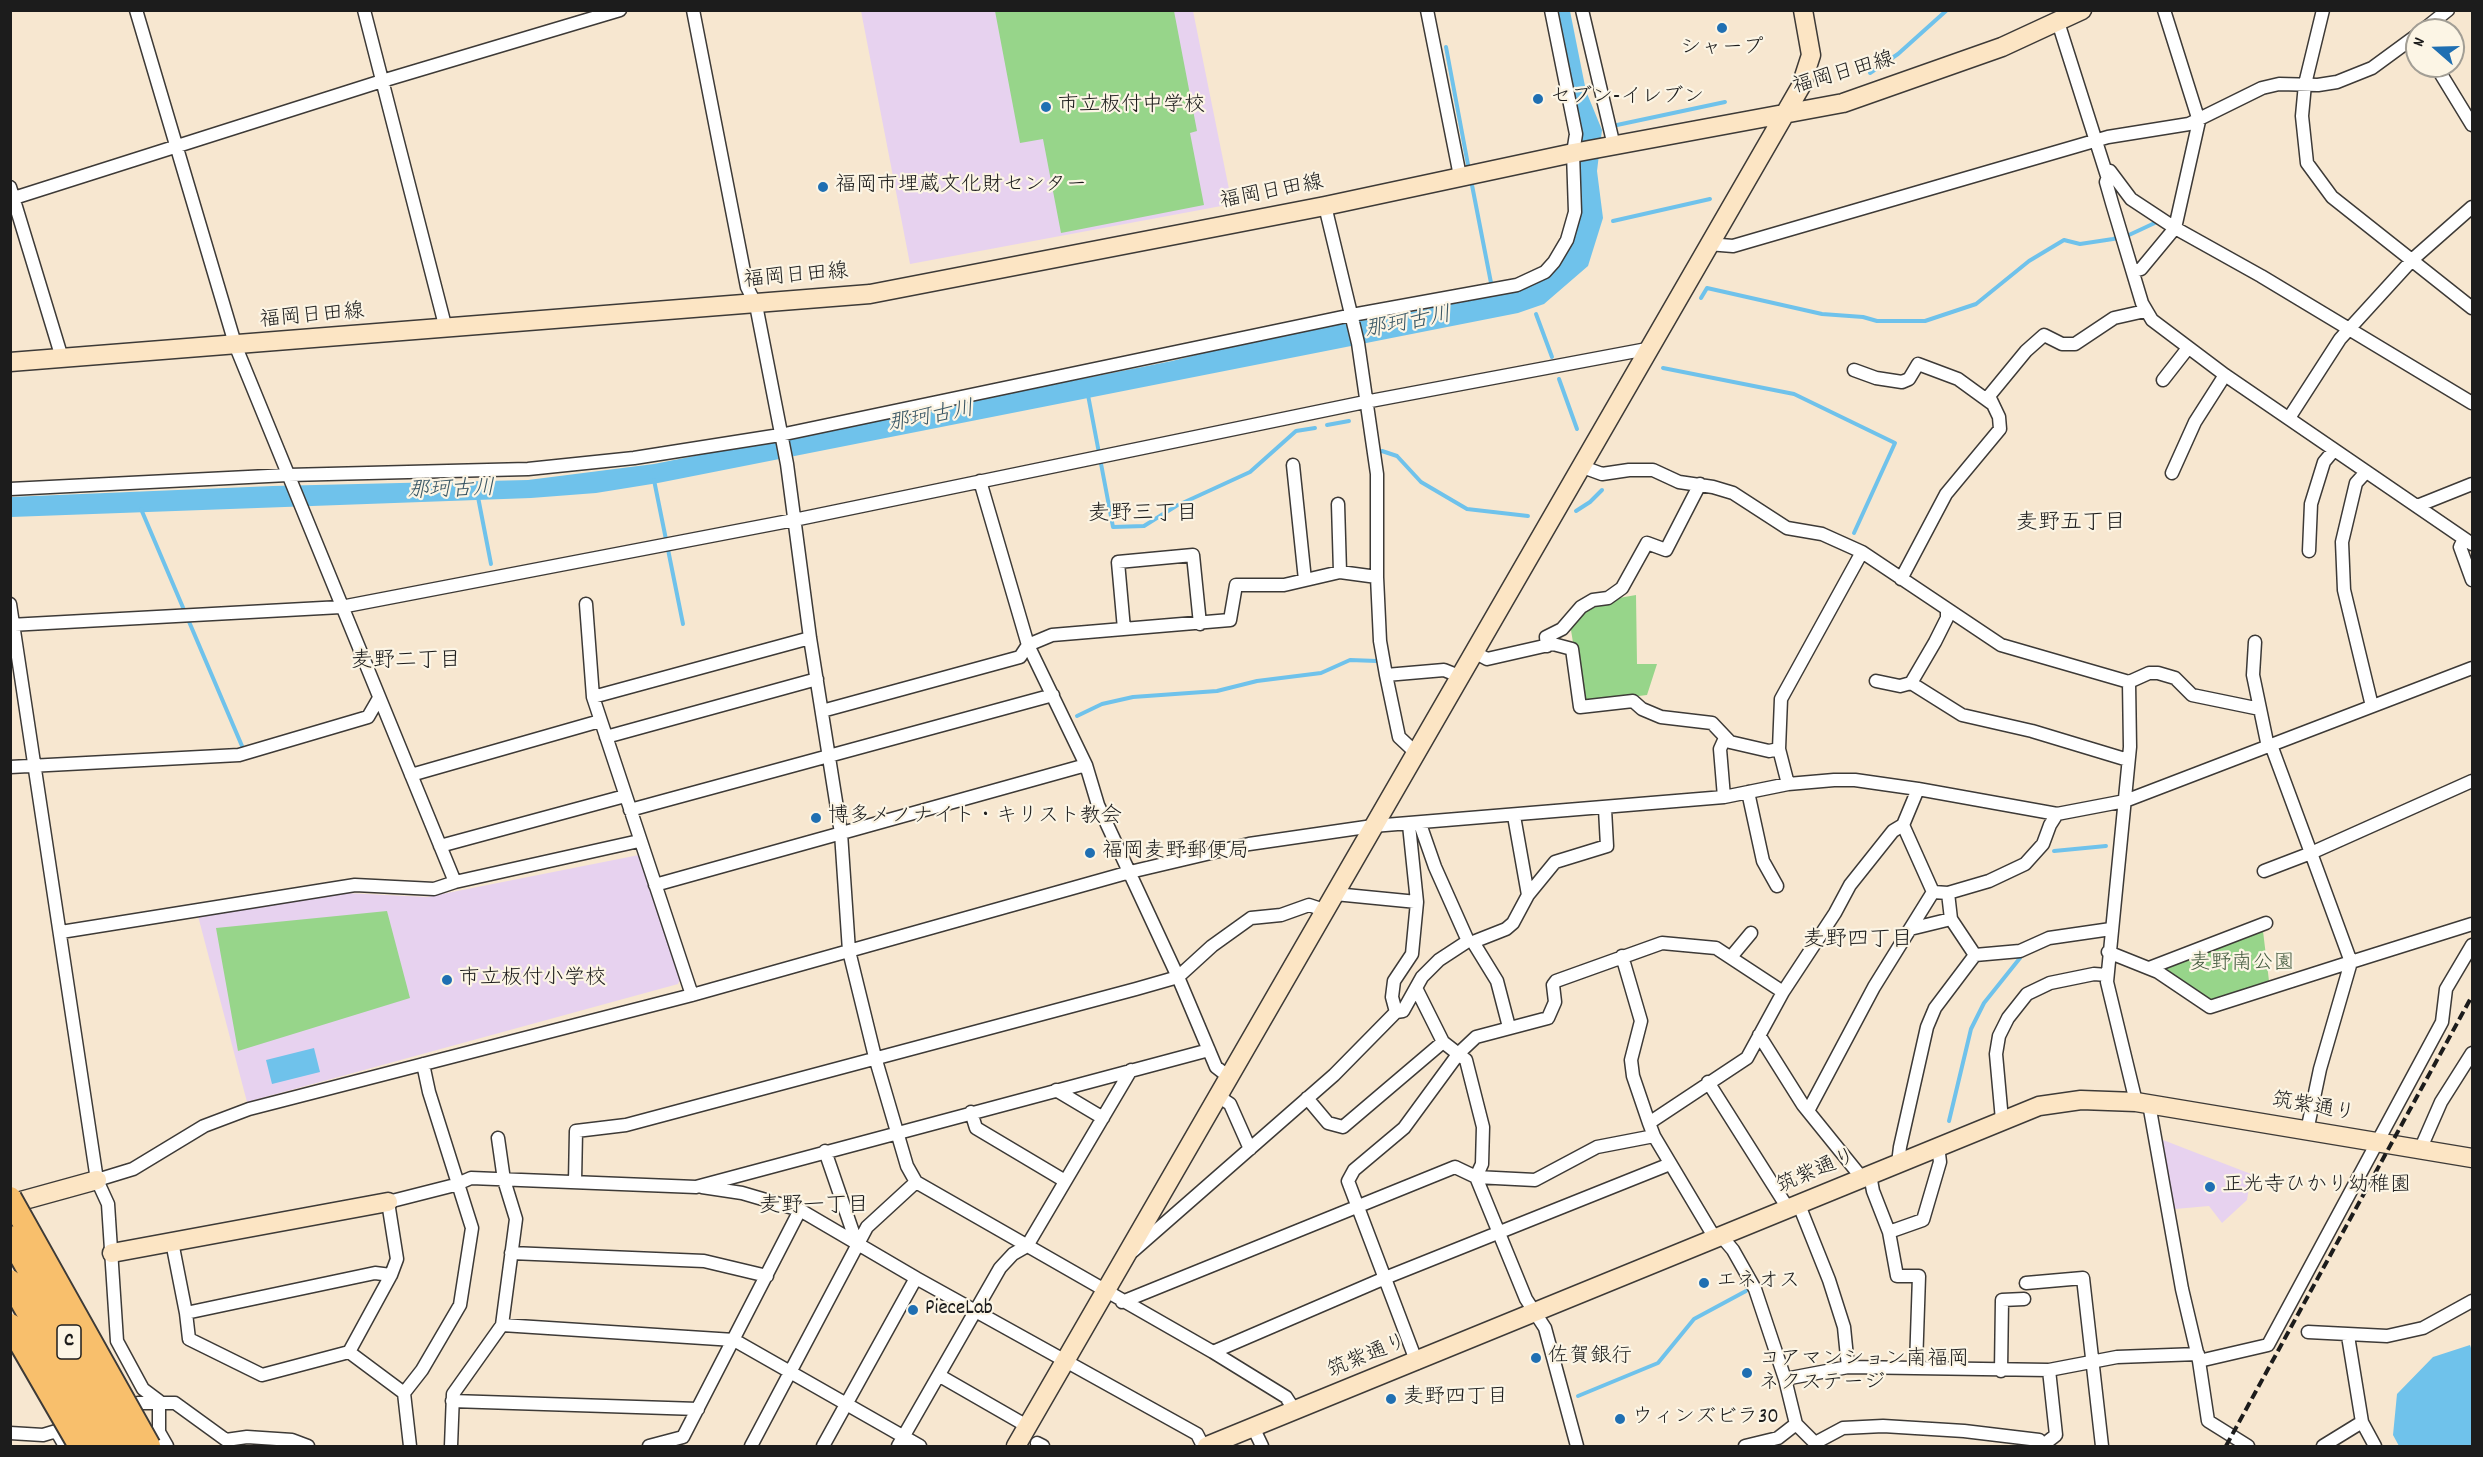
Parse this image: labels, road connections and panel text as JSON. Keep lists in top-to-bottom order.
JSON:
{
  "streets": {
    "highway": ["C"],
    "street": ["福岡日田線", "筑紫通り"]
  },
  "districts": [
    "麦野三丁目",
    "麦野五丁目",
    "麦野二丁目",
    "麦野四丁目",
    "麦野一丁目"
  ],
  "water": ["那珂古川"],
  "parks": ["麦野南公園"],
  "places": [
    "シャープ",
    "セブン-イレブン",
    "市立板付中学校",
    "福岡市埋蔵文化財センター",
    "博多メノナイト・キリスト教会",
    "福岡麦野郵便局",
    "市立板付小学校",
    "正光寺ひかり幼稚園",
    "エネオス",
    "PieceLab",
    "佐賀銀行",
    "コアマンション南福岡 ネクステージ",
    "麦野四丁目",
    "ウィンズビラ30"
  ],
  "north": "left"
}
